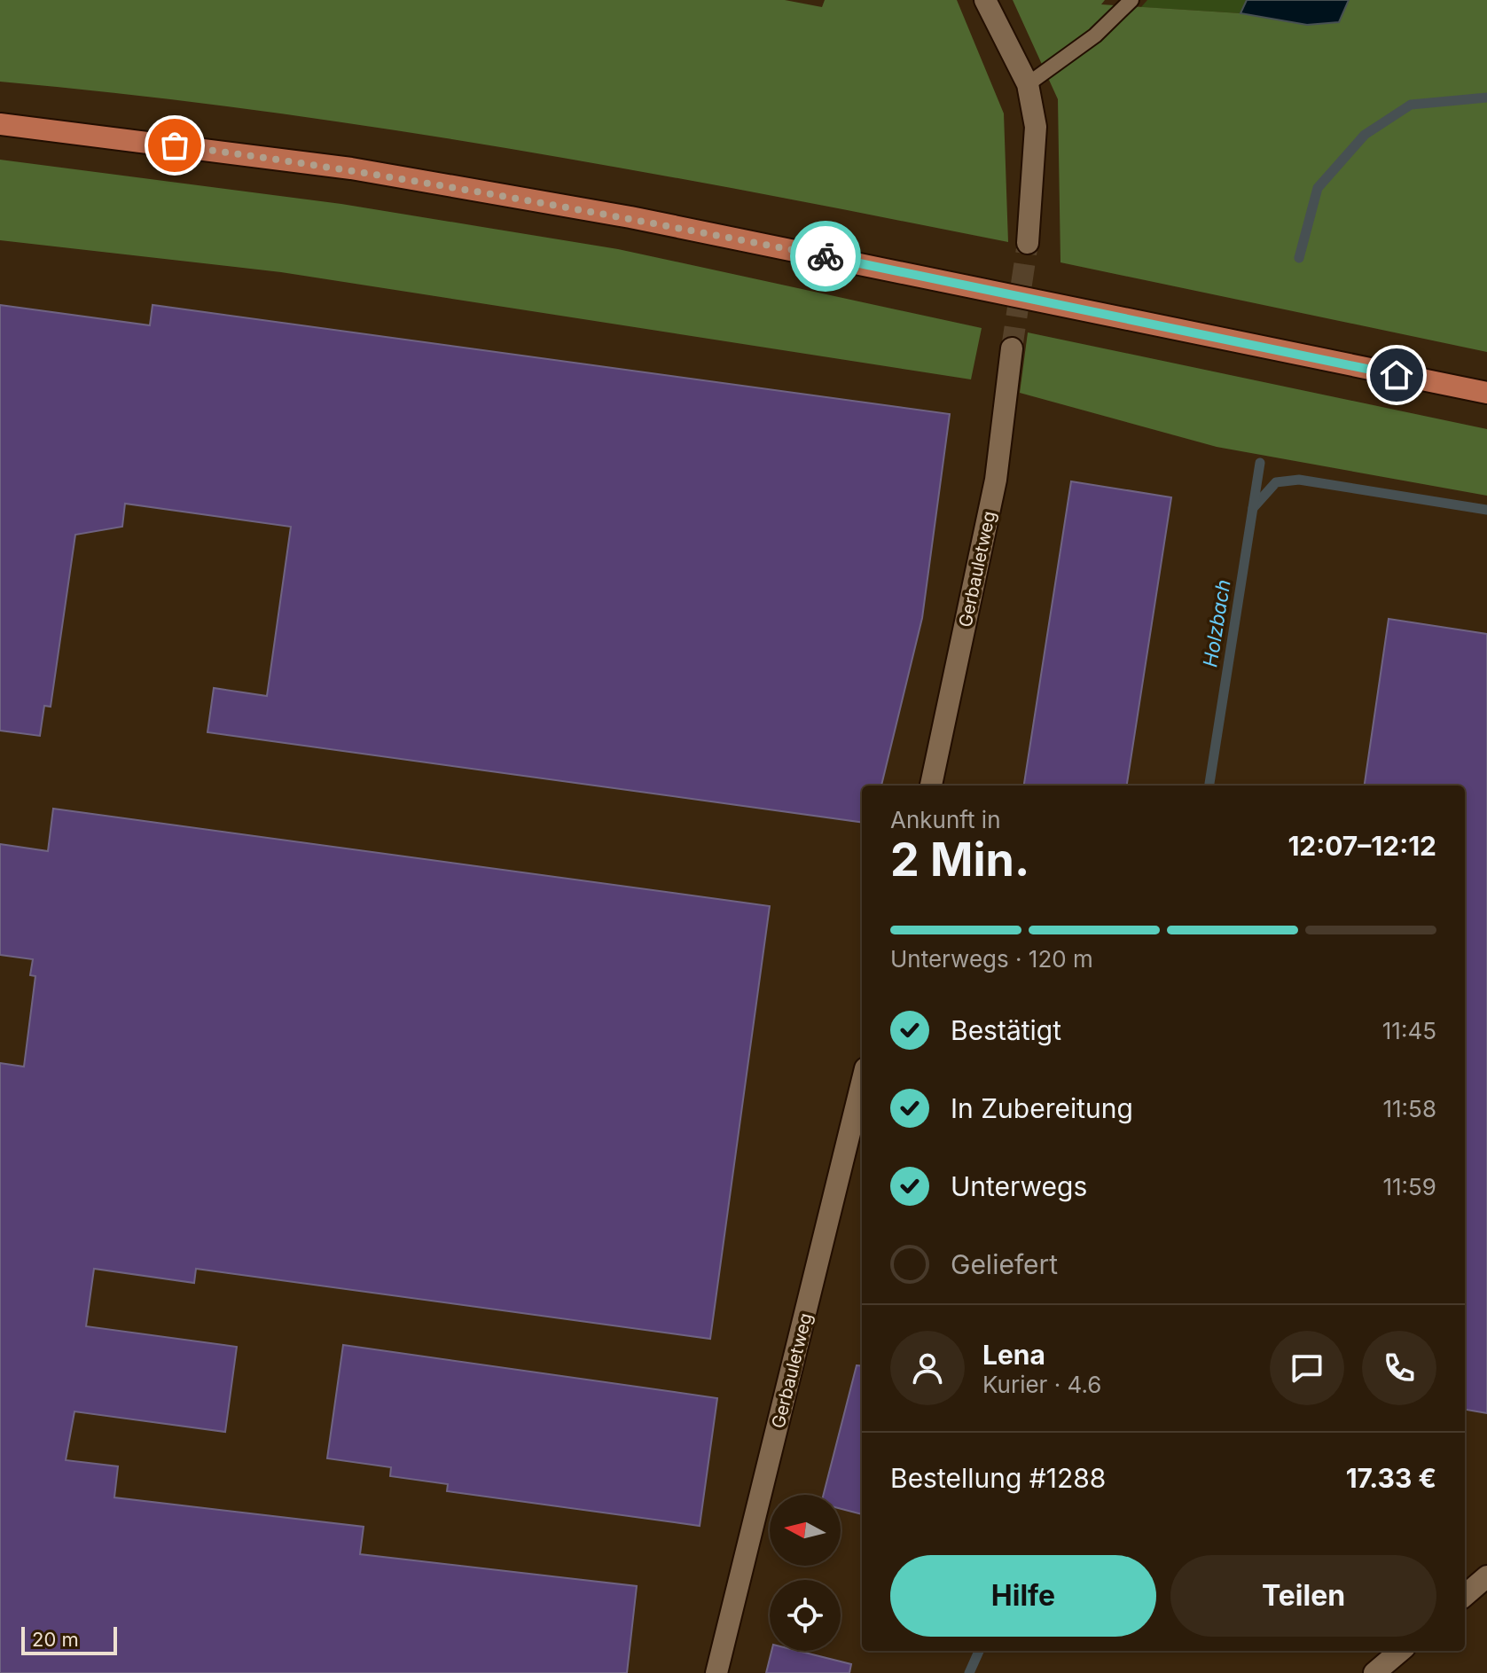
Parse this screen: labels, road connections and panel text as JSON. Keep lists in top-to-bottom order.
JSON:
{
  "streets": {
    "street": ["Gerbauletweg"]
  },
  "water": ["Holzbach"],
  "scale_bar": "20 m",
  "north": "left",
  "page": {
    "heading": ["2 Min.", "Ankunft in", "12:07–12:12"],
    "panel": [
      "Lena",
      "Kurier · 4.6",
      "Bestellung #1288",
      "17.33 €"
    ],
    "bar": "Unterwegs · 120 m",
    "list": [
      ["Bestätigt", "11:45"],
      ["In Zubereitung", "11:58"],
      ["Unterwegs", "11:59"],
      "Geliefert"
    ],
    "buttons": ["Hilfe", "Teilen"],
    "scale": "20 m"
  }
}
